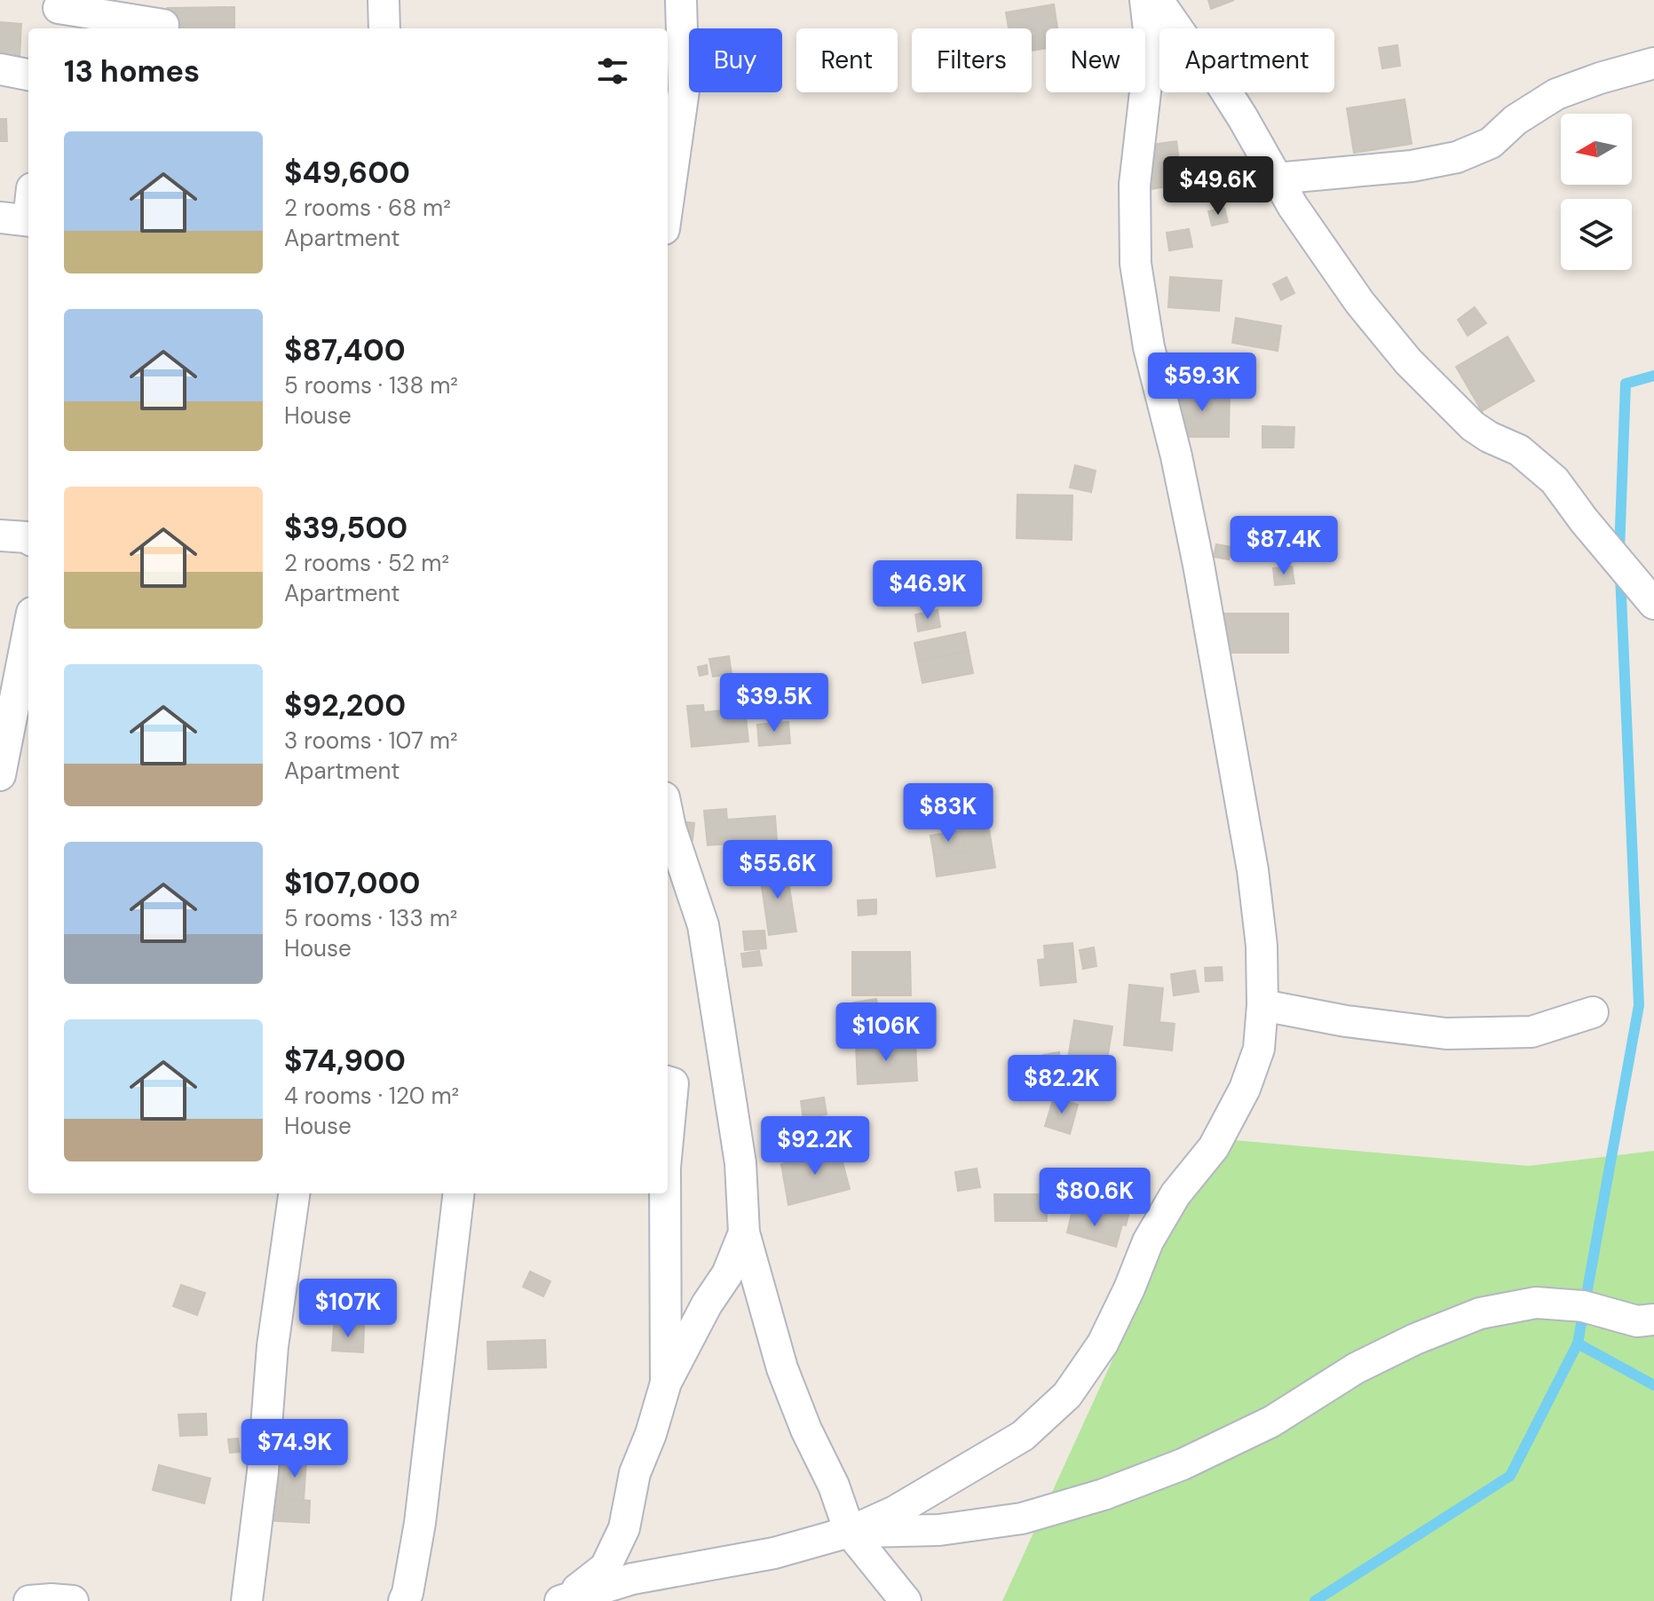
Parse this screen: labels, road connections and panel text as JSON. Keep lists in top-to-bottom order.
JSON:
{
  "north": "left",
  "page": {
    "chip": [
      "Buy",
      "Rent",
      "Filters",
      "New",
      "Apartment"
    ],
    "heading": "13 homes",
    "list": [
      {
        "name": "$49,600",
        "note": "2 rooms · 68 m² · Apartment"
      },
      {
        "name": "$87,400",
        "note": "5 rooms · 138 m² · House"
      },
      {
        "name": "$39,500",
        "note": "2 rooms · 52 m² · Apartment"
      },
      {
        "name": "$92,200",
        "note": "3 rooms · 107 m² · Apartment"
      },
      {
        "name": "$107,000",
        "note": "5 rooms · 133 m² · House"
      },
      {
        "name": "$74,900",
        "note": "4 rooms · 120 m² · House"
      }
    ],
    "price": [
      "$49.6K",
      "$59.3K",
      "$87.4K",
      "$46.9K",
      "$39.5K",
      "$83K",
      "$55.6K",
      "$106K",
      "$82.2K",
      "$92.2K",
      "$80.6K",
      "$107K",
      "$74.9K"
    ]
  }
}
